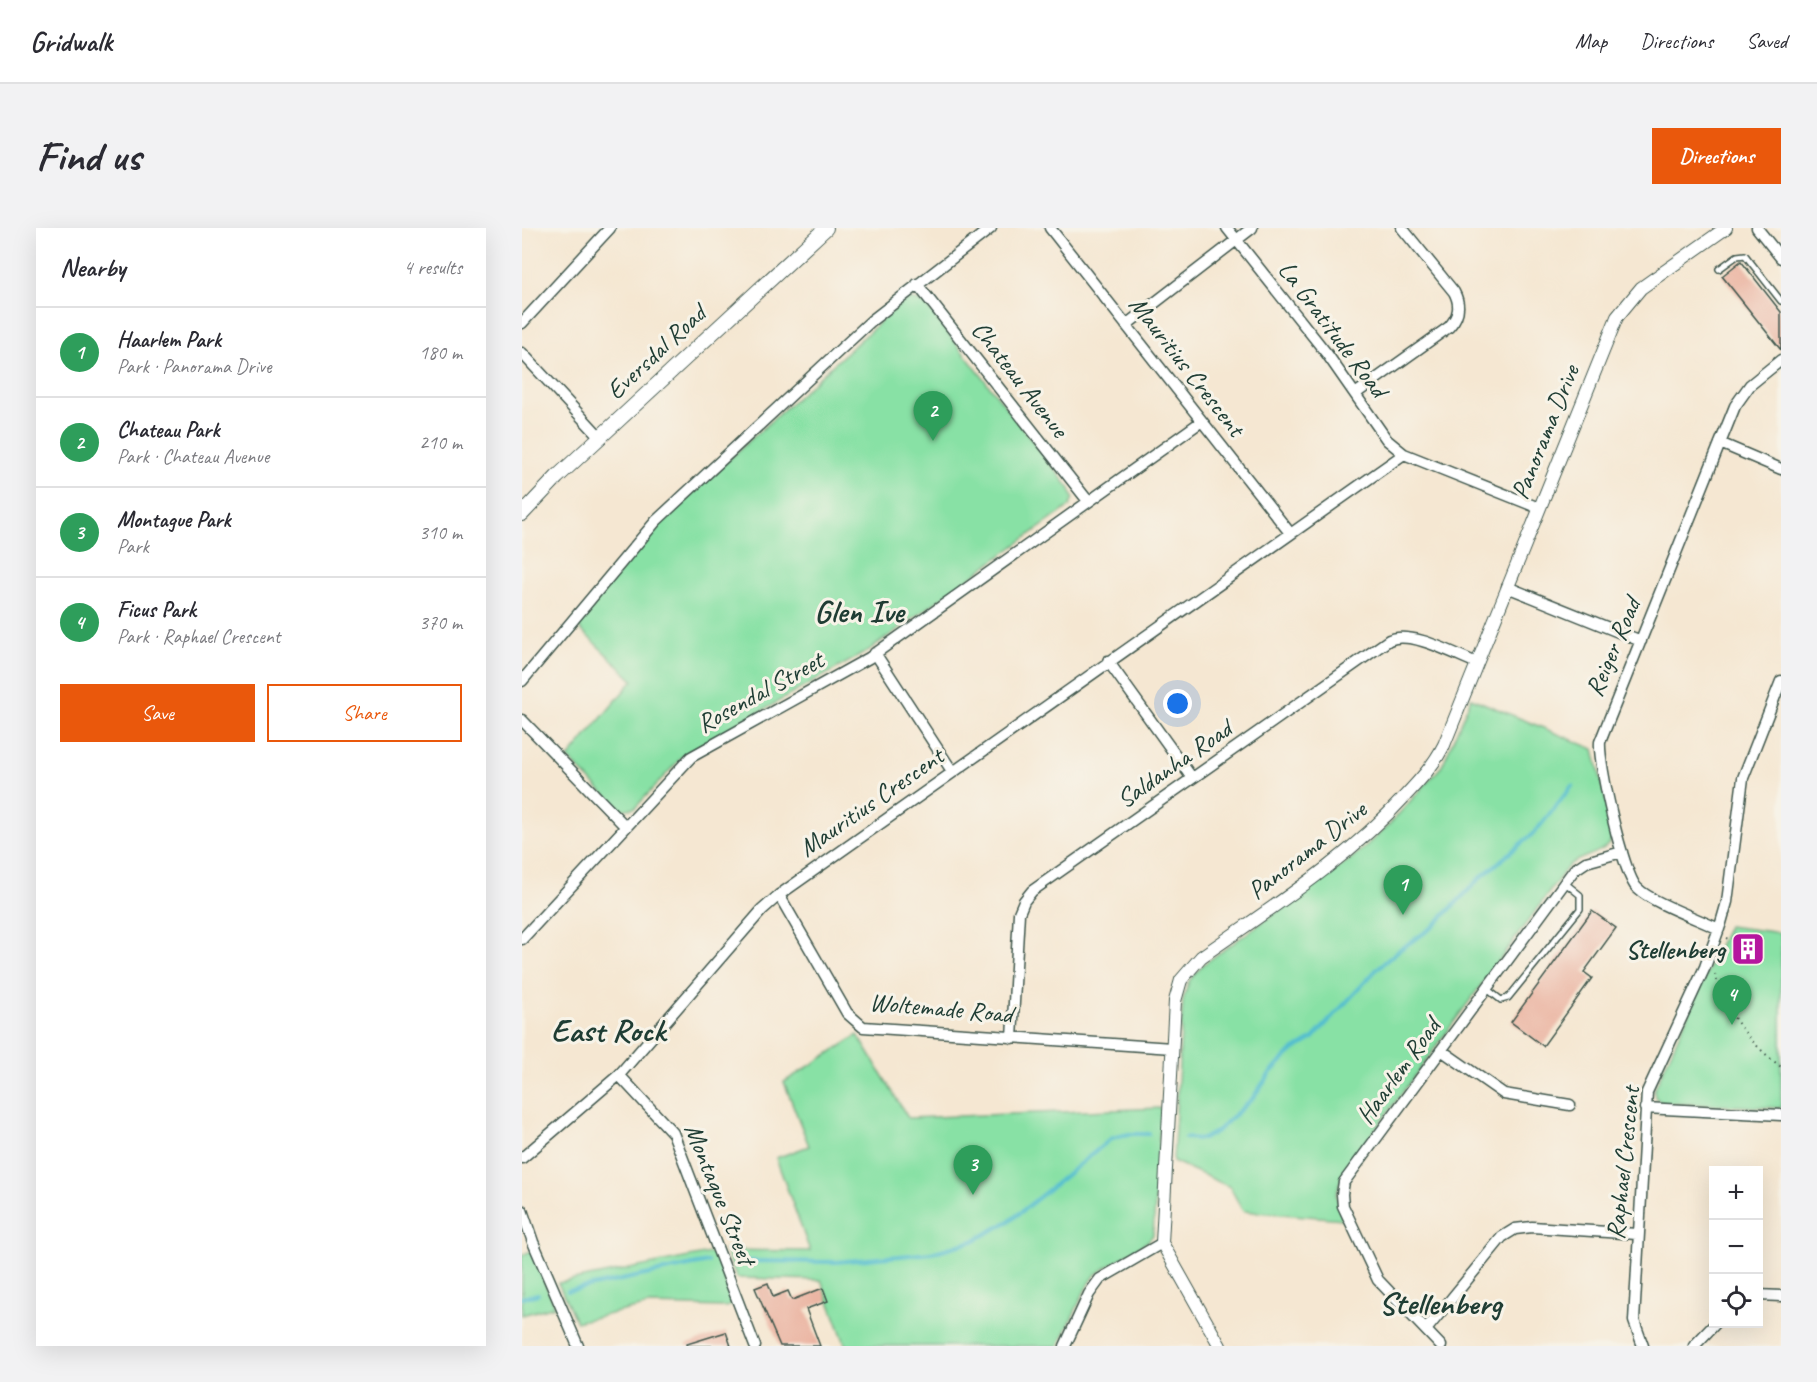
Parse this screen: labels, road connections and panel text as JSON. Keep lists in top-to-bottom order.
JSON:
{
  "streets": {
    "main road": ["Eversdal Road"],
    "street": [
      "La Gratitude Road",
      "Mauritius Crescent",
      "Chateau Avenue",
      "Panorama Drive",
      "Reiger Road",
      "Rosendal Street",
      "Saldanha Road",
      "Woltemade Road",
      "Haarlem Road",
      "Raphael Crescent",
      "Montaque Street"
    ]
  },
  "crossings": [
    ["La Gratitude Road", "Mauritius Crescent"],
    ["Mauritius Crescent", "Rosendal Street"],
    ["Mauritius Crescent", "Woltemade Road"],
    ["Mauritius Crescent", "Montaque Street"],
    ["Chateau Avenue", "Rosendal Street"],
    ["Panorama Drive", "Saldanha Road"],
    ["Panorama Drive", "Woltemade Road"],
    ["Reiger Road", "Haarlem Road"],
    ["Reiger Road", "Raphael Crescent"],
    ["Saldanha Road", "Woltemade Road"]
  ],
  "districts": ["Glen Ive", "East Rock", "Stellenberg"],
  "places": {
    "building": ["Stellenberg"]
  },
  "page": {
    "header": "Gridwalk",
    "nav": ["Map", "Directions", "Saved"],
    "buttons": [
      "Directions",
      ["Save", "Share"]
    ],
    "title": "Find us",
    "heading": ["Nearby", "4 results"],
    "list": [
      {
        "mark": "1",
        "name": "Haarlem Park",
        "note": "Park · Panorama Drive",
        "value": "180 m"
      },
      {
        "mark": "2",
        "name": "Chateau Park",
        "note": "Park · Chateau Avenue",
        "value": "210 m"
      },
      {
        "mark": "3",
        "name": "Montague Park",
        "note": "Park",
        "value": "310 m"
      },
      {
        "mark": "4",
        "name": "Ficus Park",
        "note": "Park · Raphael Crescent",
        "value": "370 m"
      }
    ],
    "pins": [
      "2",
      "1",
      "4",
      "3"
    ],
    "map_buttons": ["+", "−"]
  }
}
